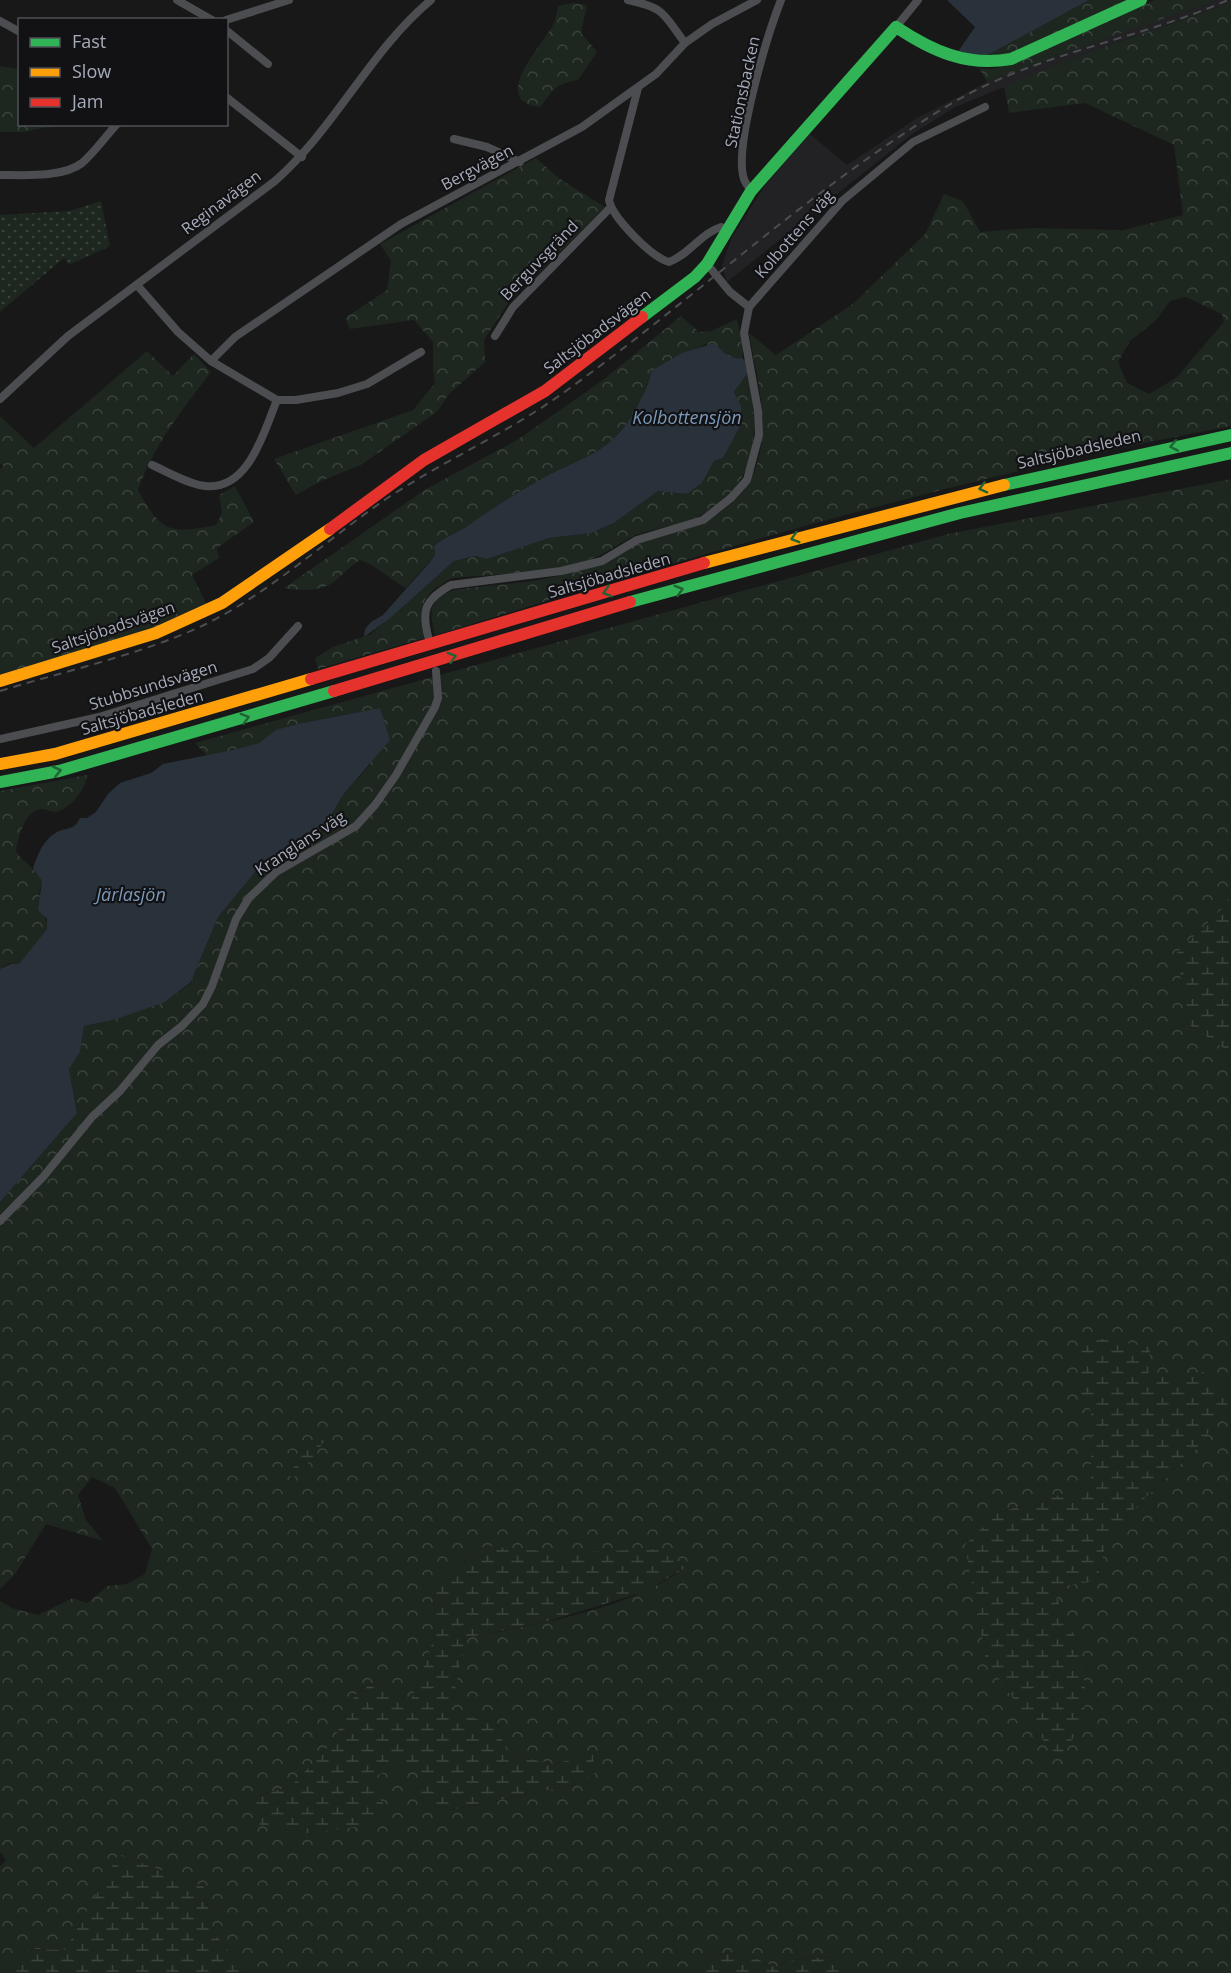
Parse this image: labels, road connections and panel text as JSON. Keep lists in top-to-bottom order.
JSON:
{
  "streets": {
    "main road": ["Saltsjöbadsvägen", "Saltsjöbadsleden"],
    "street": [
      "Stationsbacken",
      "Bergvägen",
      "Reginavägen",
      "Kolbottens väg",
      "Berguvsgränd",
      "Stubbsundsvägen",
      "Kranglans väg"
    ]
  },
  "crossings": [
    ["Stationsbacken", "Saltsjöbadsvägen"]
  ],
  "water": ["Kolbottensjön", "Järlasjön"],
  "legend": ["Fast", "Slow", "Jam"]
}
